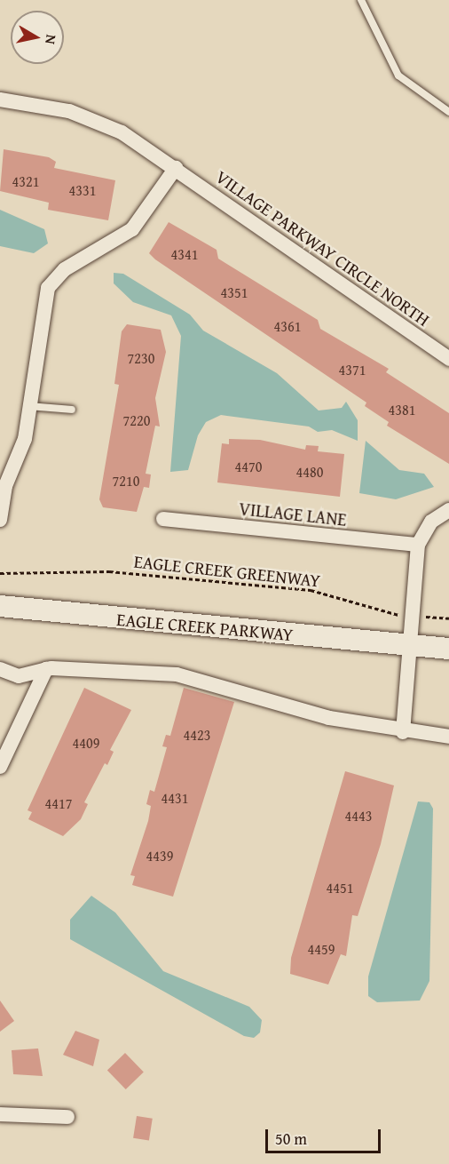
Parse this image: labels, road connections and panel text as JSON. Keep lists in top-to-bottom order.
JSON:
{
  "streets": {
    "main road": ["EAGLE CREEK PARKWAY"],
    "street": ["VILLAGE PARKWAY CIRCLE NORTH", "VILLAGE LANE"],
    "path": ["EAGLE CREEK GREENWAY"]
  },
  "house_numbers": [
    "4321",
    "4331",
    "4341",
    "4351",
    "4361",
    "7230",
    "4371",
    "4381",
    "7220",
    "4470",
    "4480",
    "7210",
    "4423",
    "4409",
    "4431",
    "4417",
    "4443",
    "4439",
    "4451",
    "4459"
  ],
  "scale_bar": "50 m",
  "north": "right"
}
